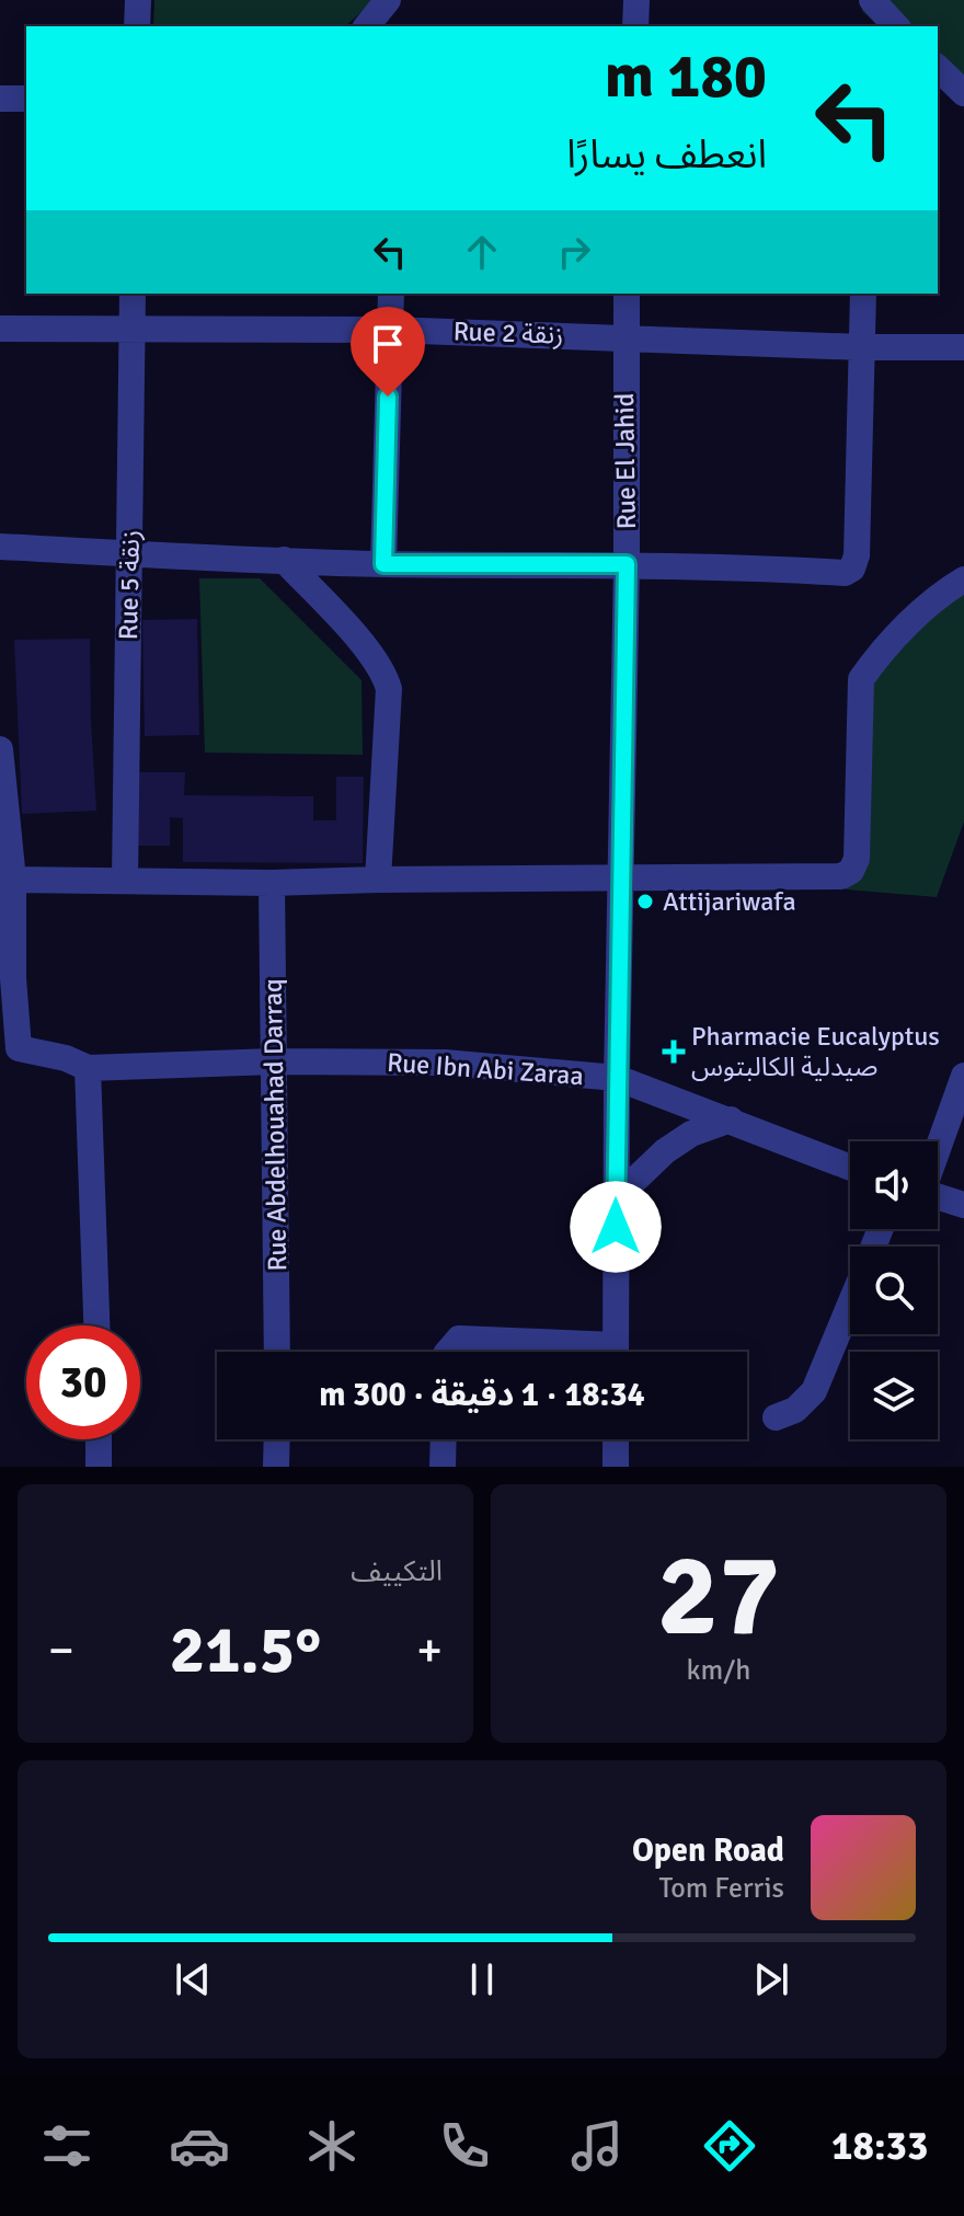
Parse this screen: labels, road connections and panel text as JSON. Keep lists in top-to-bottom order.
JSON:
{
  "streets": {
    "street": [
      "Rue 2 زنقة",
      "Rue El Jahid",
      "Rue 5 زنقة",
      "Rue Ibn Abi Zaraa",
      "Rue Abdelhouahad Darraq"
    ]
  },
  "crossings": [
    ["Rue 2 زنقة", "Rue El Jahid"],
    ["Rue 2 زنقة", "Rue 5 زنقة"],
    ["Rue El Jahid", "Rue Ibn Abi Zaraa"],
    ["Rue Ibn Abi Zaraa", "Rue Abdelhouahad Darraq"]
  ],
  "places": {
    "other": ["Attijariwafa"],
    "health": ["Pharmacie Eucalyptus صيدلية الكالبتوس"]
  },
  "page": {
    "turn": ["180 m", "انعطف يسارًا"],
    "limit": "30",
    "trip": "18:34 · 1 دقيقة · 300 m",
    "tile": [
      ["27", "km/h"],
      "التكييف"
    ],
    "heat": ["−", "21.5°", "+"],
    "song": ["Open Road", "Tom Ferris"],
    "tabs": "18:33"
  }
}
